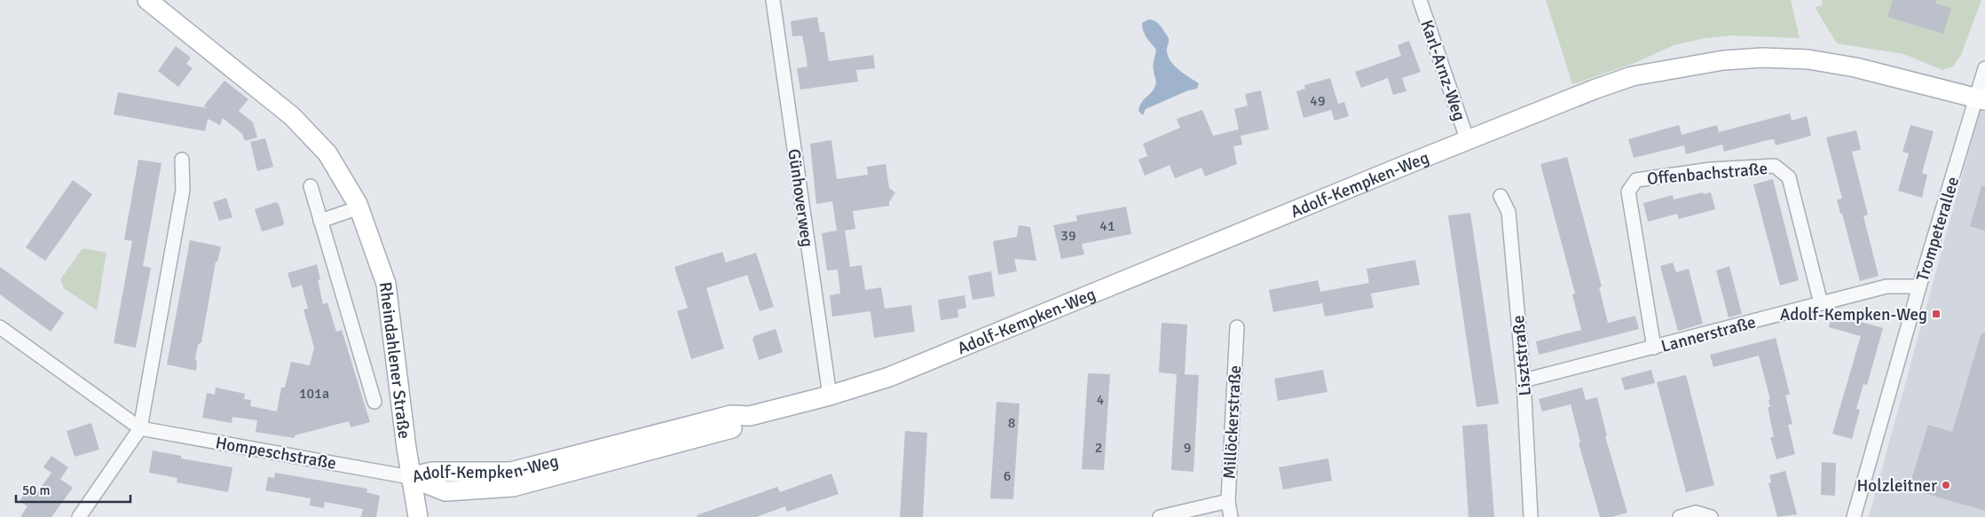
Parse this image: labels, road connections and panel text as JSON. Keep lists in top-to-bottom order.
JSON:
{
  "streets": {
    "main road": ["Adolf-Kempken-Weg", "Rheindahlener Straße"],
    "street": [
      "Karl-Arnz-Weg",
      "Offenbachstraße",
      "Günhoverweg",
      "Trompeterallee",
      "Lannerstraße",
      "Lisztstraße",
      "Millöckerstraße",
      "Hompeschstraße"
    ]
  },
  "crossings": [
    ["Karl-Arnz-Weg", "Adolf-Kempken-Weg"],
    ["Offenbachstraße", "Lannerstraße"],
    ["Adolf-Kempken-Weg", "Günhoverweg"],
    ["Adolf-Kempken-Weg", "Trompeterallee"],
    ["Adolf-Kempken-Weg", "Rheindahlener Straße"],
    ["Adolf-Kempken-Weg", "Hompeschstraße"],
    ["Trompeterallee", "Lannerstraße"],
    ["Lannerstraße", "Lisztstraße"],
    ["Rheindahlener Straße", "Hompeschstraße"]
  ],
  "places": {
    "transit": ["Adolf-Kempken-Weg"],
    "other": ["Holzleitner"]
  },
  "house_numbers": [
    "49",
    "41",
    "39",
    "101a",
    "4",
    "8",
    "2",
    "9",
    "6"
  ],
  "scale_bar": "50 m"
}
